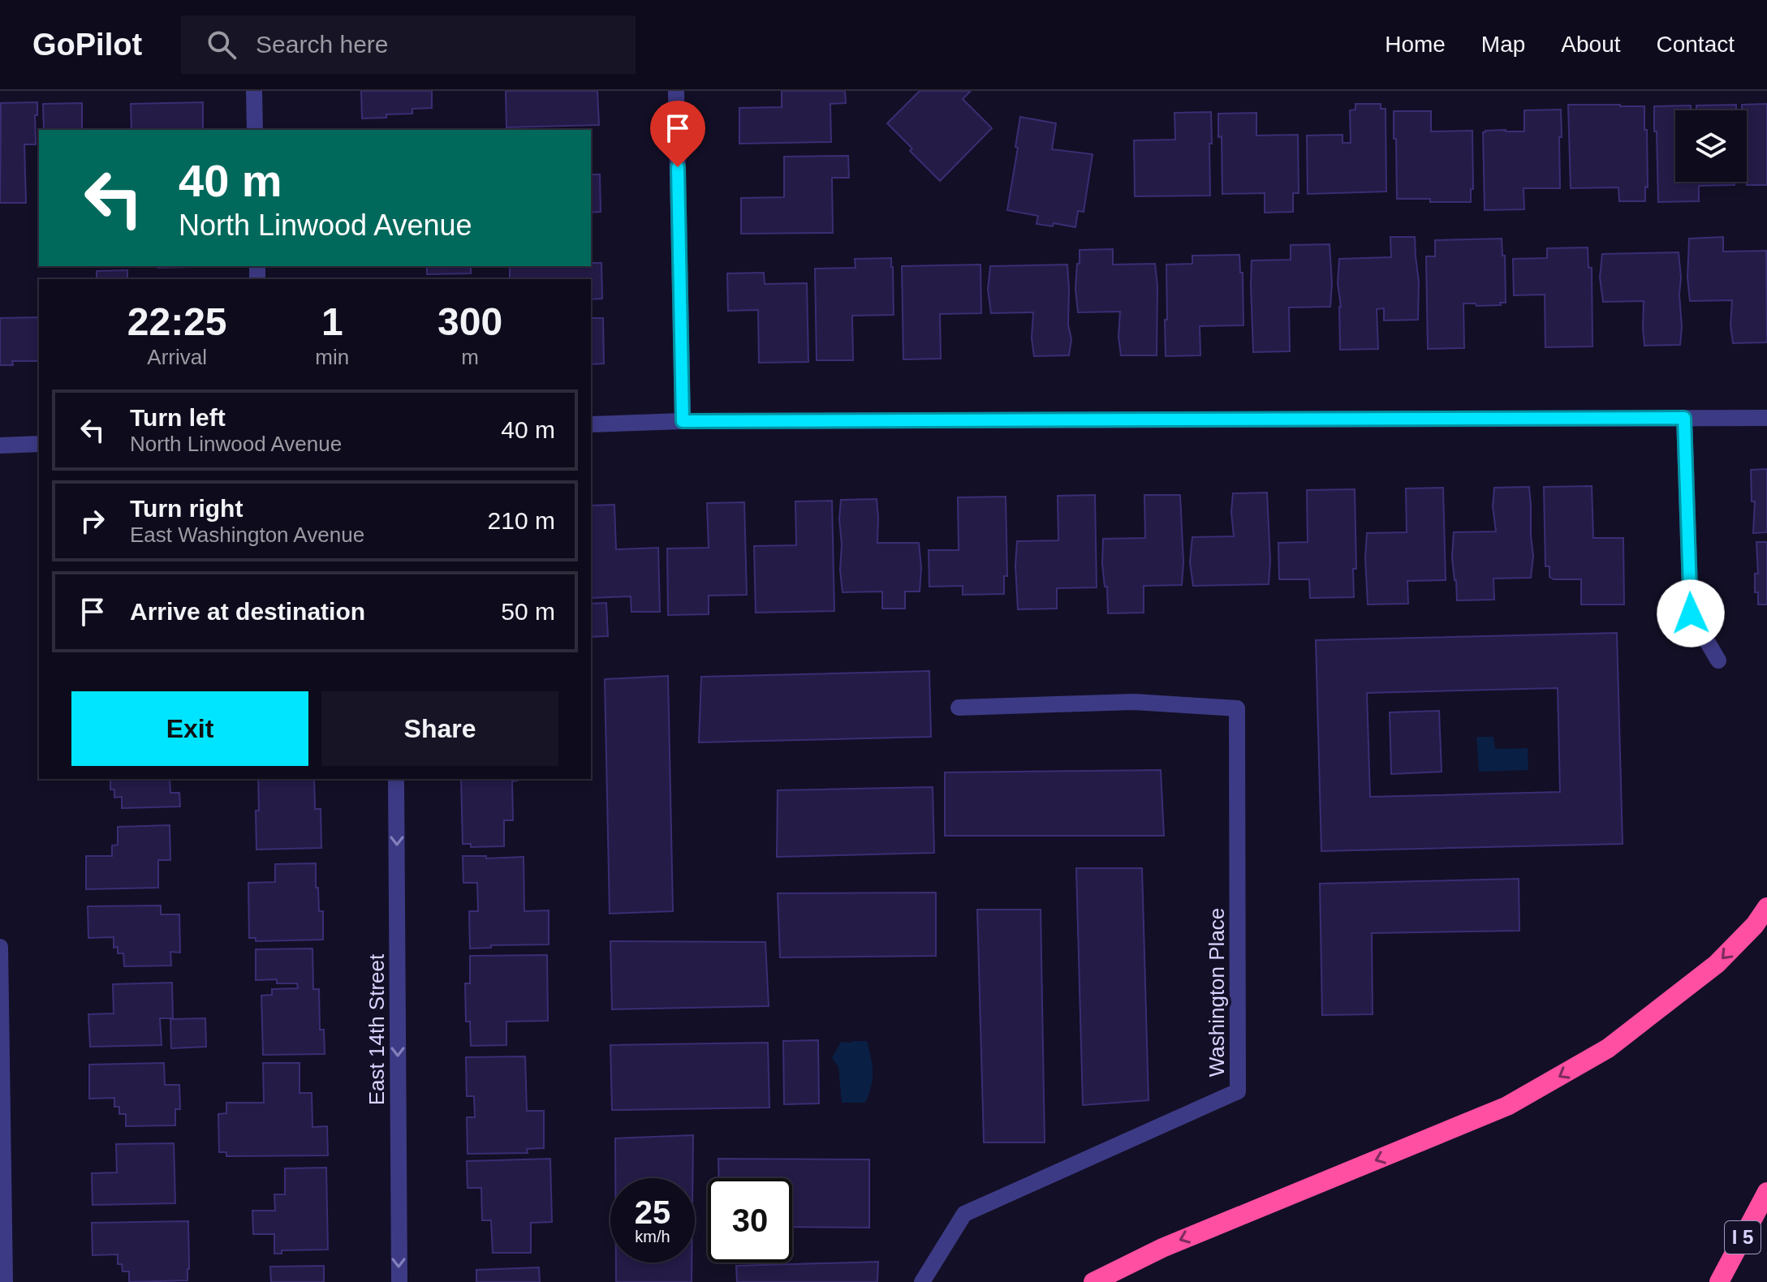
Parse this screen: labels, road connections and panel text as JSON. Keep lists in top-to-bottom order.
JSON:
{
  "streets": {
    "highway": ["I 5"],
    "street": ["Washington Place", "East 14th Street"]
  },
  "one_way": ["East 14th Street"],
  "page": {
    "header": "GoPilot",
    "search": "Search here",
    "nav": [
      "Home",
      "Map",
      "About",
      "Contact"
    ],
    "turn": ["40 m", "North Linwood Avenue"],
    "eta": [
      "22:25",
      "Arrival",
      "1",
      "min",
      "300",
      "m"
    ],
    "list": [
      {
        "name": "Turn left",
        "note": "North Linwood Avenue",
        "value": "40 m"
      },
      {
        "name": "Turn right",
        "note": "East Washington Avenue",
        "value": "210 m"
      },
      {
        "name": "Arrive at destination",
        "value": "50 m"
      }
    ],
    "buttons": ["Exit", "Share"],
    "speed": "25 km/h",
    "limit": "30"
  }
}
